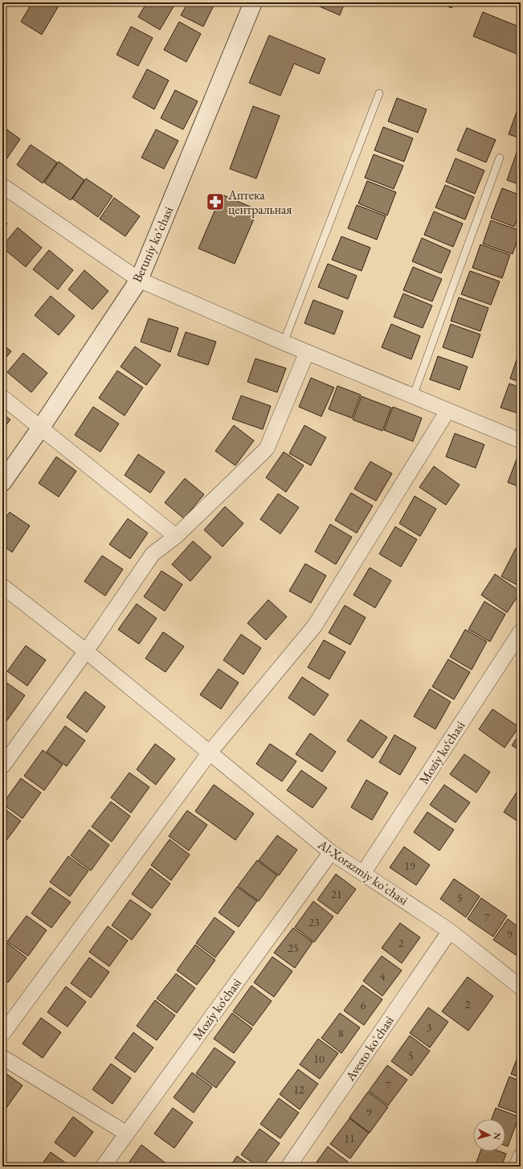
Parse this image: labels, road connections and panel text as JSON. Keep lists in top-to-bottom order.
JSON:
{
  "streets": {
    "street": [
      "Beruniy ko'chasi",
      "Moziy ko‘chasi",
      "Al-Xorazmiy ko'chasi",
      "Avesto ko'chasi"
    ]
  },
  "crossings": [
    ["Moziy ko‘chasi", "Al-Xorazmiy ko'chasi"],
    ["Al-Xorazmiy ko'chasi", "Avesto ko'chasi"]
  ],
  "places": {
    "pharmacy": ["Аптека центральная"]
  },
  "house_numbers": [
    "19",
    "21",
    "5",
    "7",
    "23",
    "9",
    "2",
    "25",
    "4",
    "2",
    "6",
    "3",
    "8",
    "5",
    "10",
    "7",
    "12",
    "9",
    "11"
  ],
  "north": "right"
}
